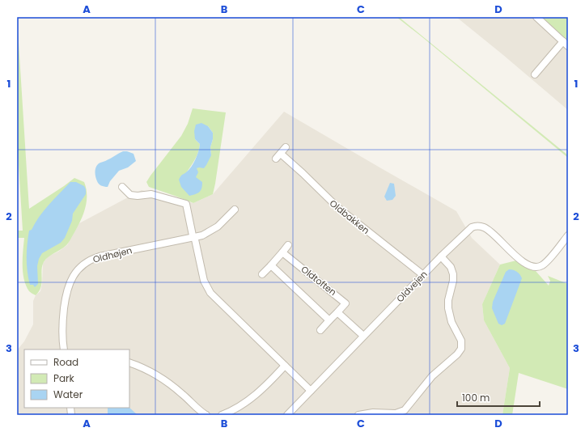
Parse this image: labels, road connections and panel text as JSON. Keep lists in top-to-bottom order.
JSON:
{
  "streets": {
    "street": [
      "Oldbakken",
      "Oldhøjen",
      "Oldtoften",
      "Oldvejen"
    ]
  },
  "crossings": [
    ["Oldbakken", "Oldvejen"]
  ],
  "legend": ["Road", "Park", "Water"],
  "scale_bar": "100 m",
  "grid": {
    "columns": [
      "A",
      "B",
      "C",
      "D"
    ],
    "rows": ["1", "2", "3"]
  }
}
